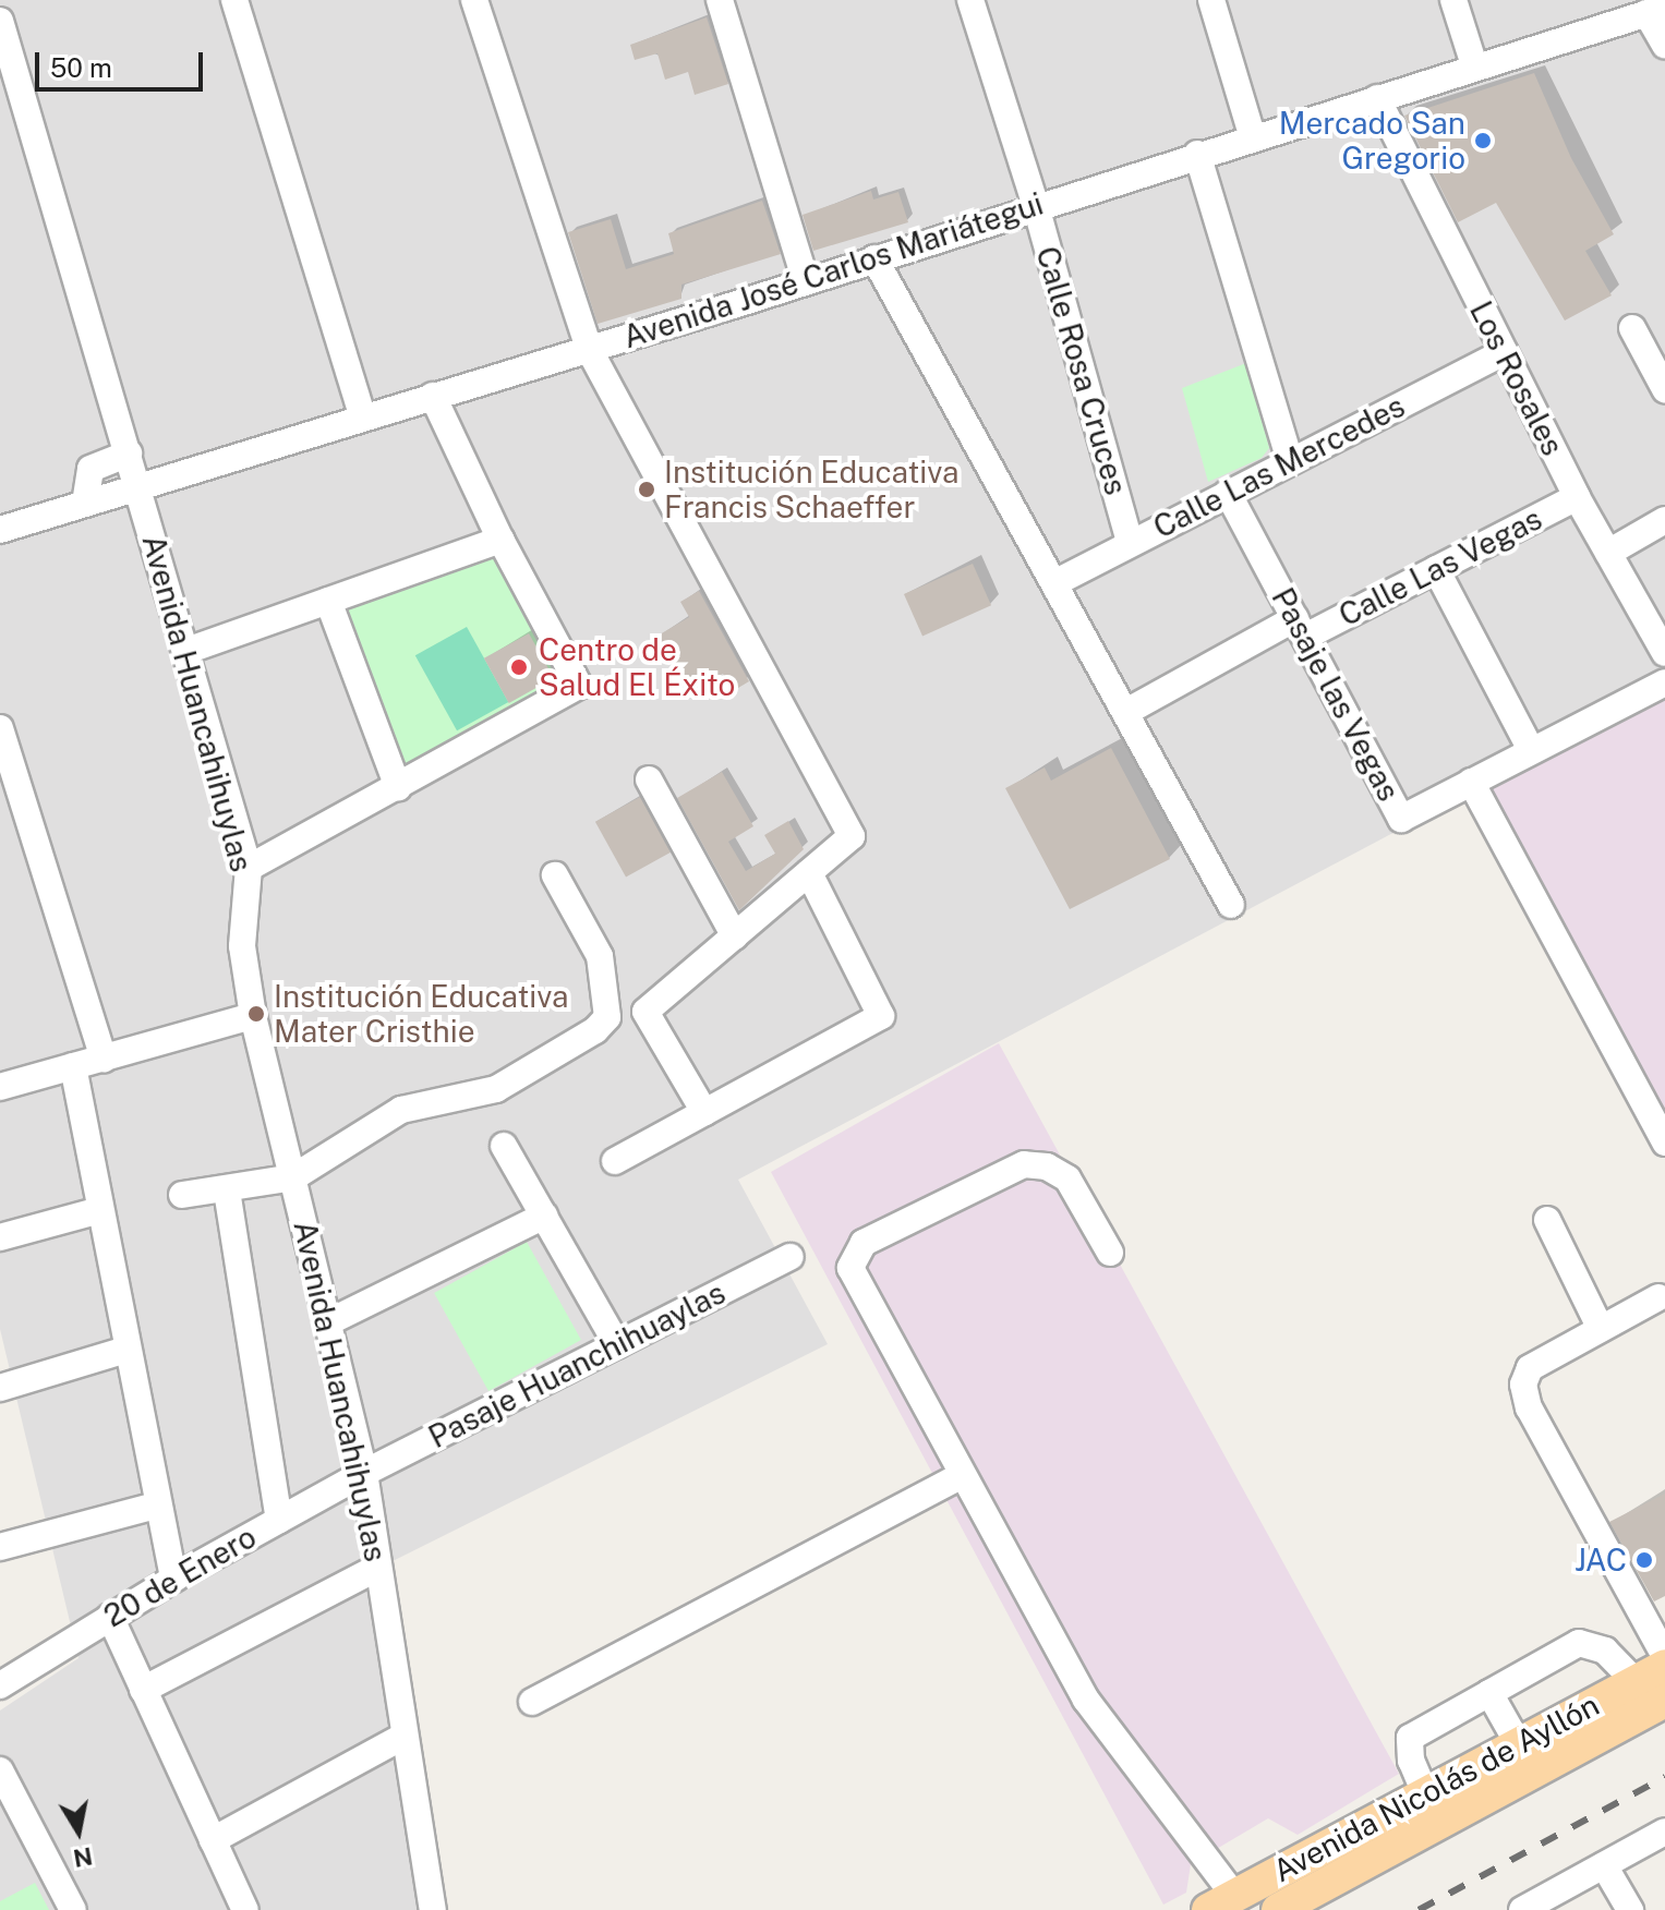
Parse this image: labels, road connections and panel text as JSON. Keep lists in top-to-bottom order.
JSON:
{
  "streets": {
    "main road": ["Avenida Nicolás de Ayllón"],
    "street": [
      "Avenida José Carlos Mariátegui",
      "Calle Rosa Cruces",
      "Los Rosales",
      "Calle Las Mercedes",
      "Calle Las Vegas",
      "Pasaje las Vegas",
      "Avenida Huancahihuylas",
      "Pasaje Huanchihuaylas",
      "20 de Enero"
    ]
  },
  "crossings": [
    ["Avenida José Carlos Mariátegui", "Calle Rosa Cruces"],
    ["Avenida José Carlos Mariátegui", "Los Rosales"],
    ["Avenida José Carlos Mariátegui", "Avenida Huancahihuylas"],
    ["Calle Rosa Cruces", "Calle Las Mercedes"],
    ["Los Rosales", "Calle Las Mercedes"],
    ["Los Rosales", "Calle Las Vegas"],
    ["Calle Las Mercedes", "Pasaje las Vegas"],
    ["Calle Las Vegas", "Pasaje las Vegas"],
    ["Avenida Huancahihuylas", "Pasaje Huanchihuaylas"],
    ["Avenida Huancahihuylas", "20 de Enero"],
    ["Pasaje Huanchihuaylas", "20 de Enero"]
  ],
  "places": [
    "Mercado San Gregorio",
    "Institución Educativa Francis Schaeffer",
    "Centro de Salud El Éxito",
    "Institución Educativa Mater Cristhie",
    "JAC"
  ],
  "scale_bar": "50 m",
  "north": "bottom"
}
